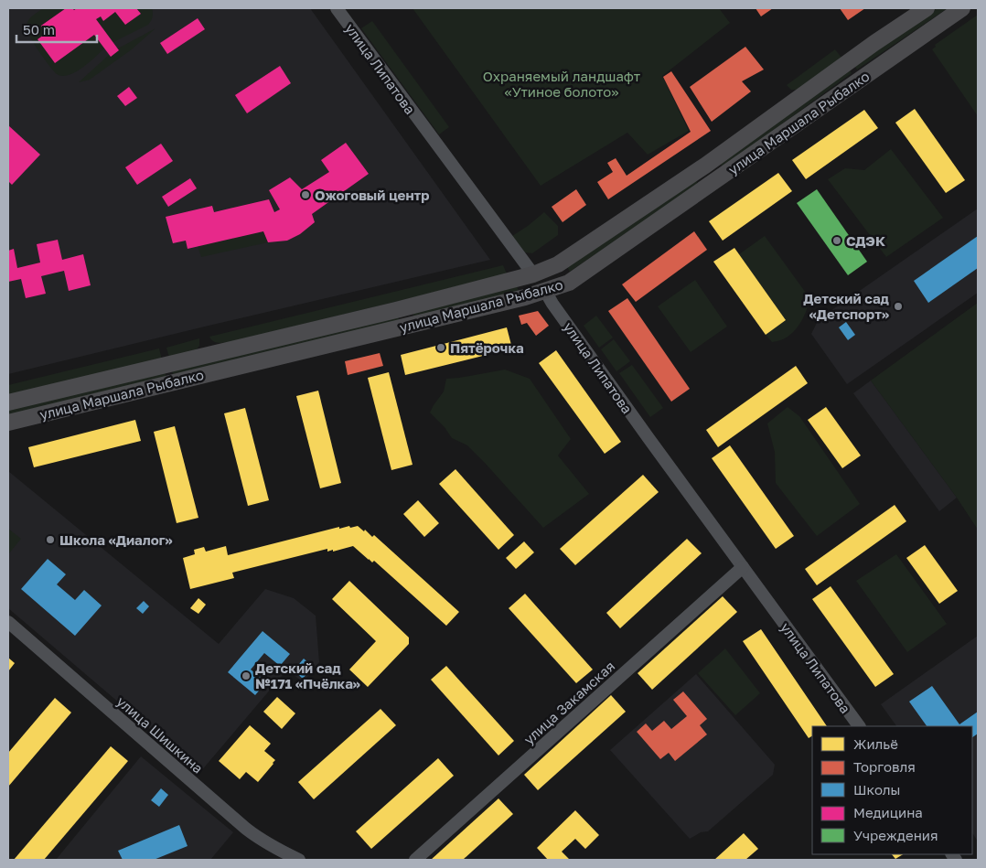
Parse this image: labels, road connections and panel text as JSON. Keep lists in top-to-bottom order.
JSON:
{
  "streets": {
    "main road": ["улица Липатова", "улица Маршала Рыбалко"],
    "street": ["улица Закамская", "улица Шишкина"]
  },
  "crossings": [
    ["улица Липатова", "улица Маршала Рыбалко"],
    ["улица Липатова", "улица Закамская"]
  ],
  "parks": ["Охраняемый ландшафт «Утиное болото»"],
  "places": [
    "Ожоговый центр",
    "СДЭК",
    "Детский сад «Детспорт»",
    "Пятёрочка",
    "Школа «Диалог»",
    "Детский сад №171 «Пчёлка»"
  ],
  "legend": [
    "Жильё",
    "Торговля",
    "Школы",
    "Медицина",
    "Учреждения"
  ],
  "scale_bar": "50 m"
}
